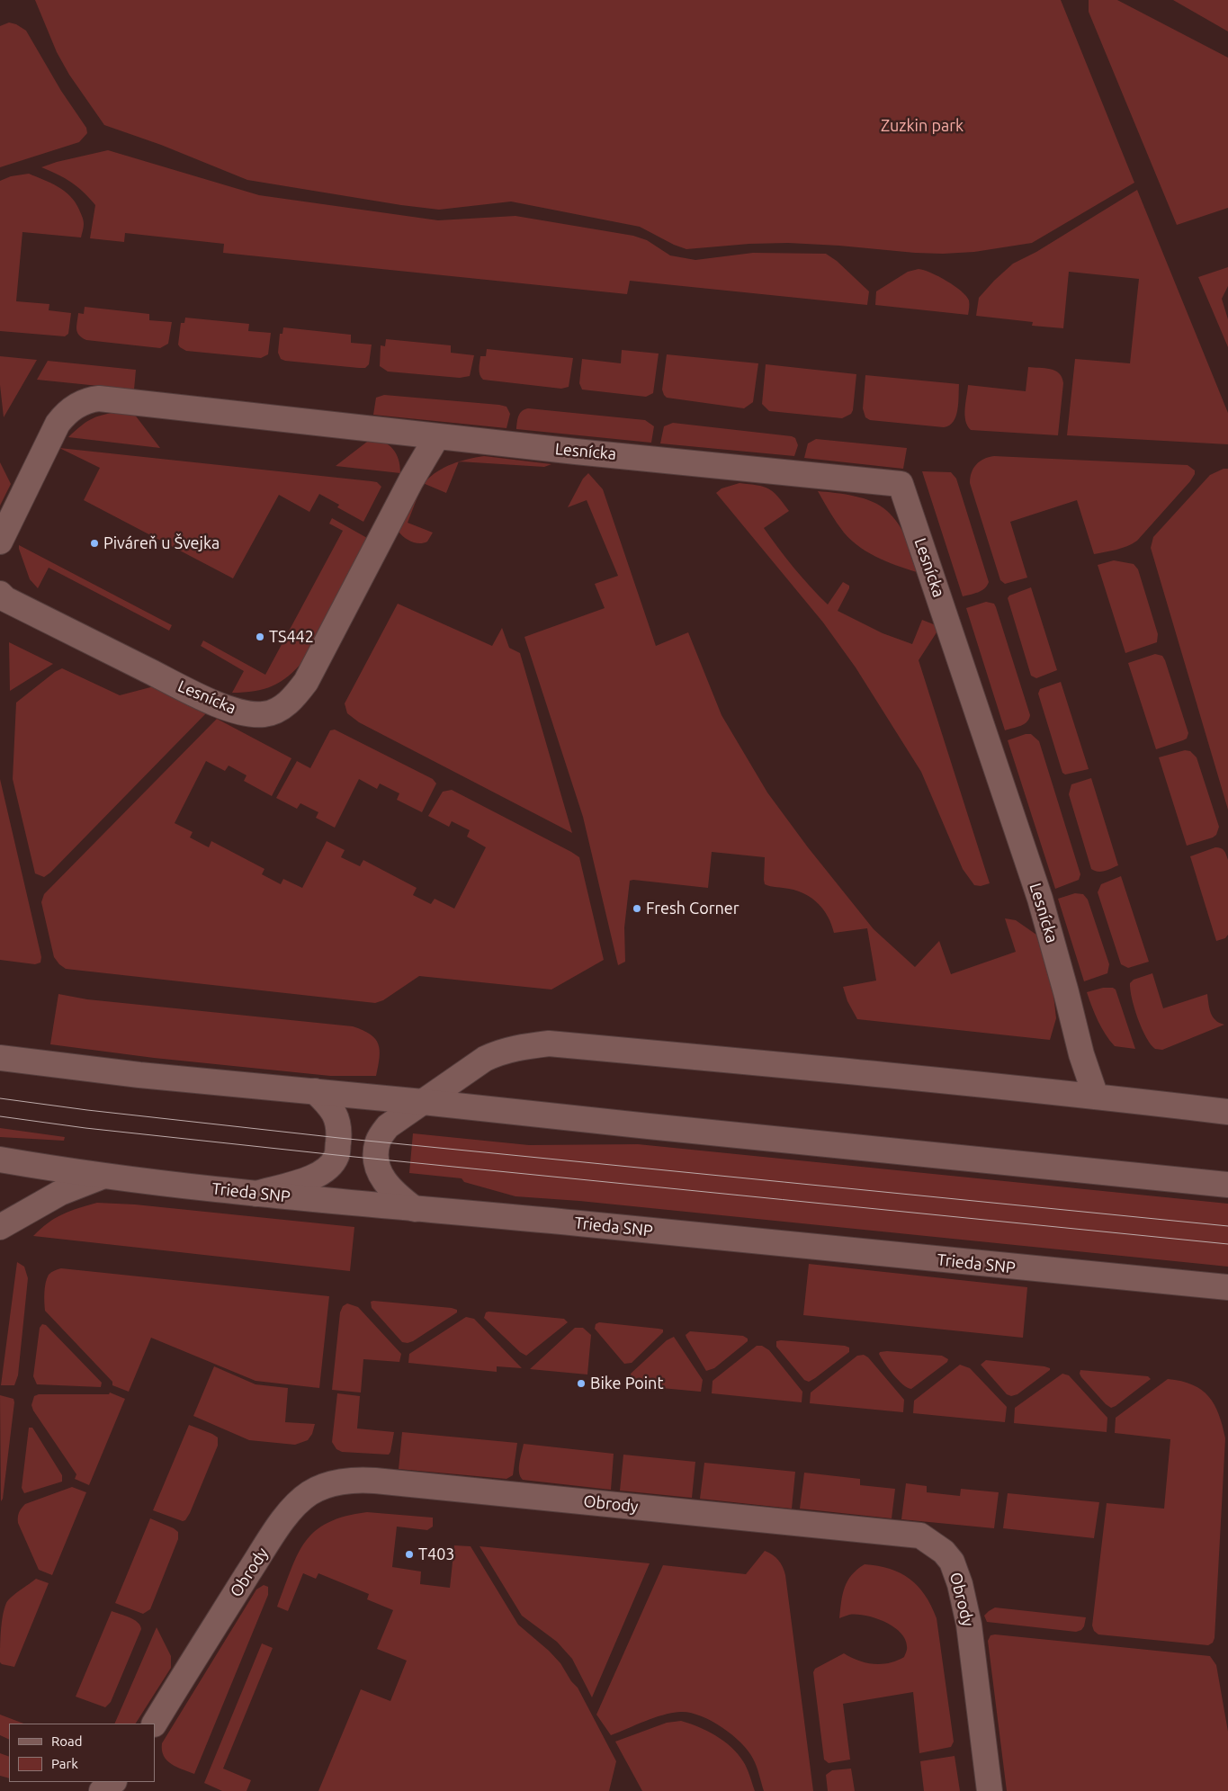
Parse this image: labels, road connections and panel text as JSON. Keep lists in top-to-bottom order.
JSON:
{
  "streets": {
    "street": ["Lesnícka", "Trieda SNP", "Obrody"]
  },
  "parks": ["Zuzkin park"],
  "places": [
    "Piváreň u Švejka",
    "TS442",
    "Fresh Corner",
    "Bike Point",
    "T403"
  ],
  "legend": ["Road", "Park"]
}
